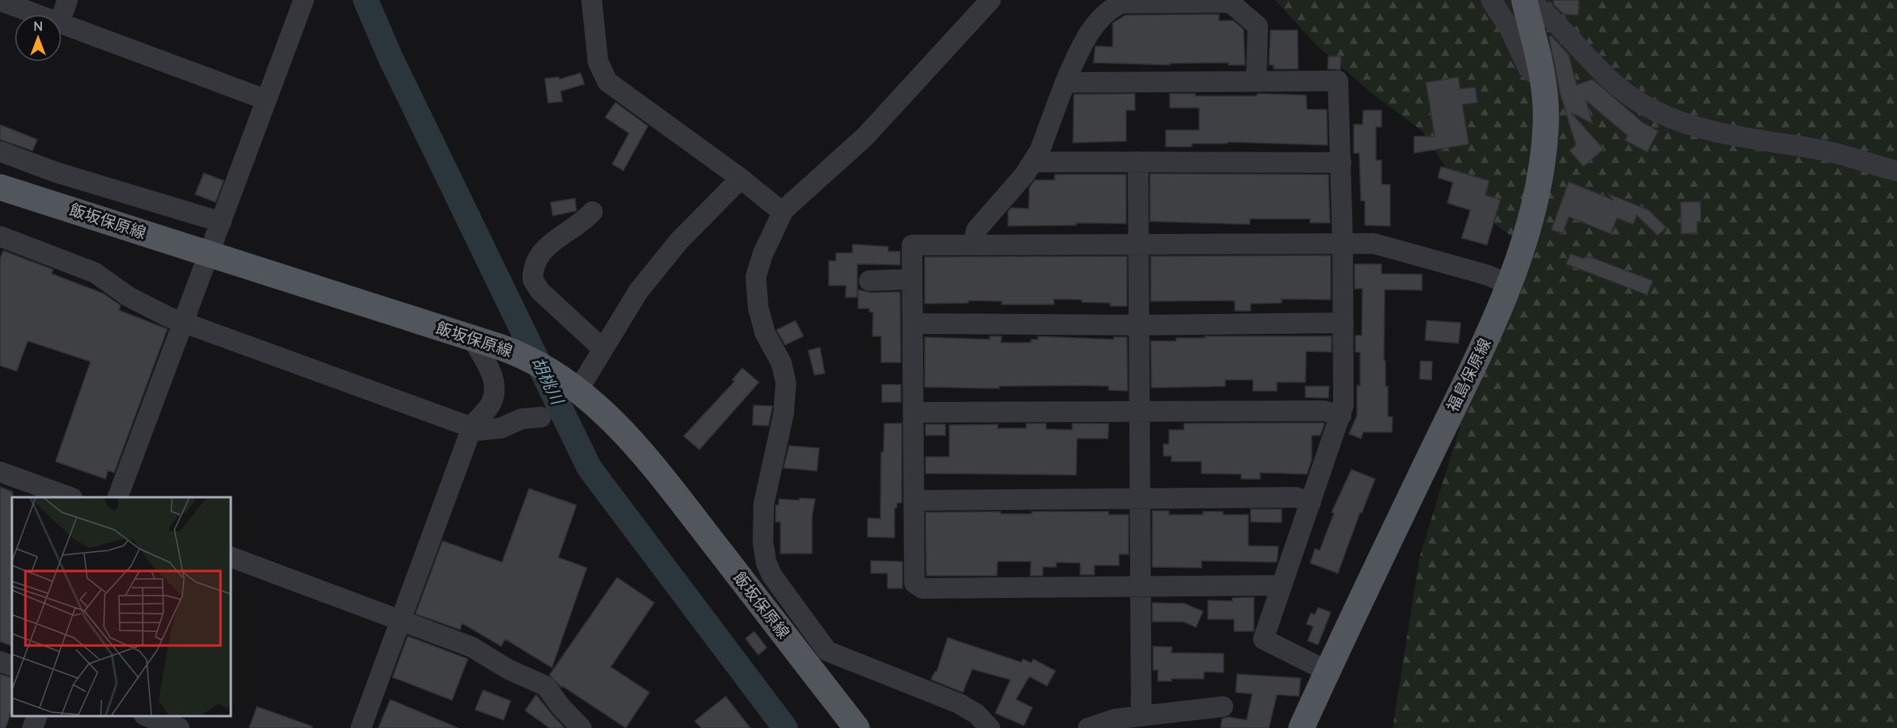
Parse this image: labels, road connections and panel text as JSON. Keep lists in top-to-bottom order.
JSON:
{
  "streets": {
    "main road": ["飯坂保原線", "福島保原線"]
  },
  "water": ["胡桃川"],
  "north": "top"
}
